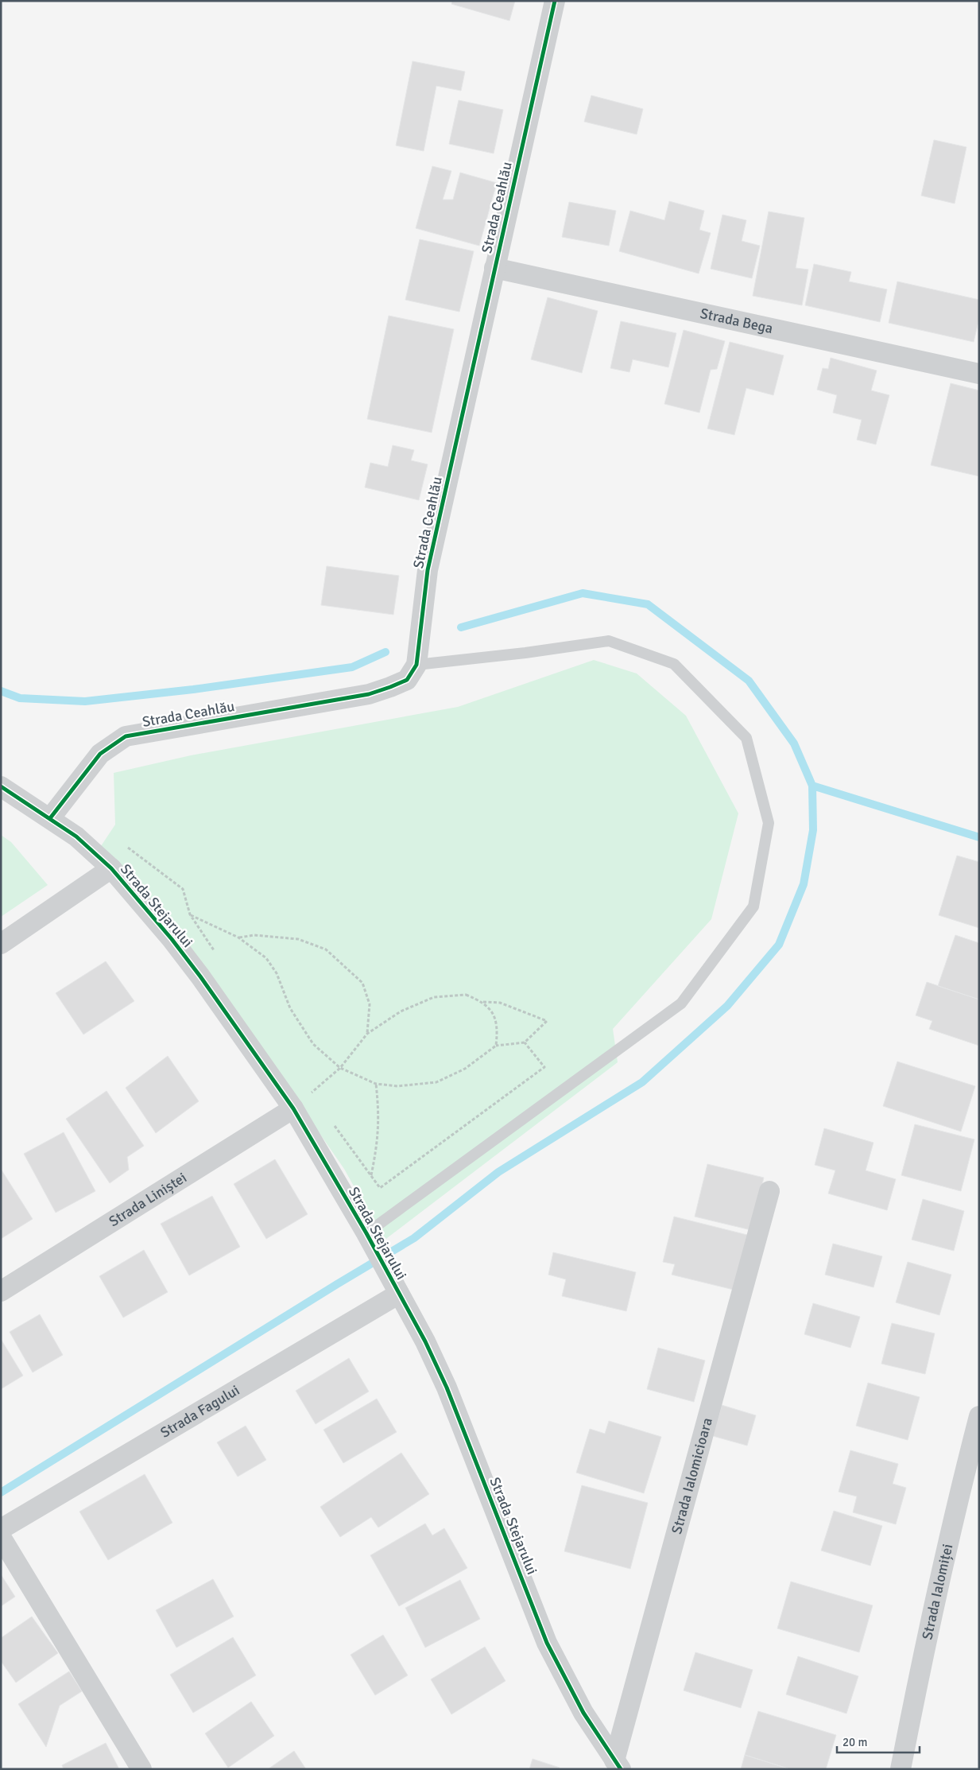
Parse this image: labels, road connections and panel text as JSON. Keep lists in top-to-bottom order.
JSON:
{
  "streets": {
    "street": [
      "Strada Ceahlău",
      "Strada Bega",
      "Strada Stejarului",
      "Strada Liniștei",
      "Strada Fagului",
      "Strada Ialomicioara",
      "Strada Ialomiței"
    ]
  },
  "crossings": [
    ["Strada Ceahlău", "Strada Bega"],
    ["Strada Ceahlău", "Strada Stejarului"],
    ["Strada Stejarului", "Strada Liniștei"],
    ["Strada Stejarului", "Strada Fagului"],
    ["Strada Stejarului", "Strada Ialomicioara"]
  ],
  "scale_bar": "20 m"
}
